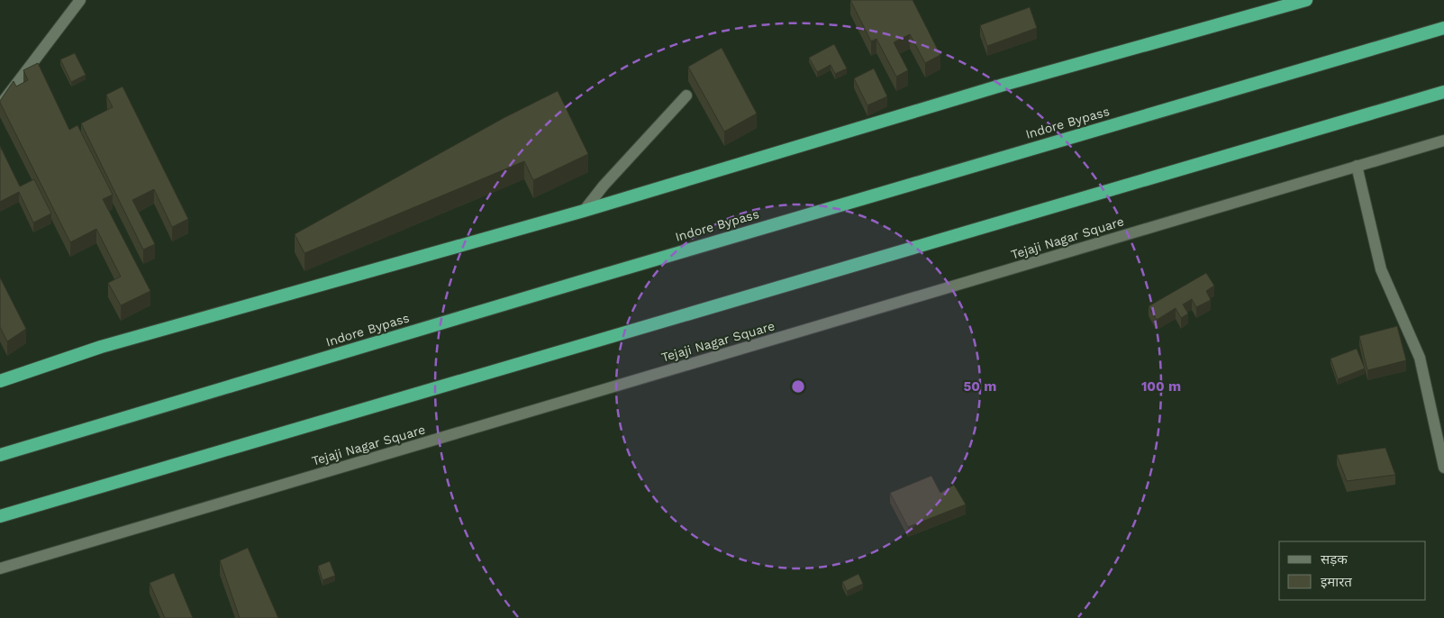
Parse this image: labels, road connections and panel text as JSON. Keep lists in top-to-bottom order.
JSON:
{
  "streets": {
    "highway": ["Indore Bypass"],
    "street": ["Tejaji Nagar Square"]
  },
  "legend": ["सड़क", "इमारत"],
  "rings": ["50 m", "100 m"]
}
